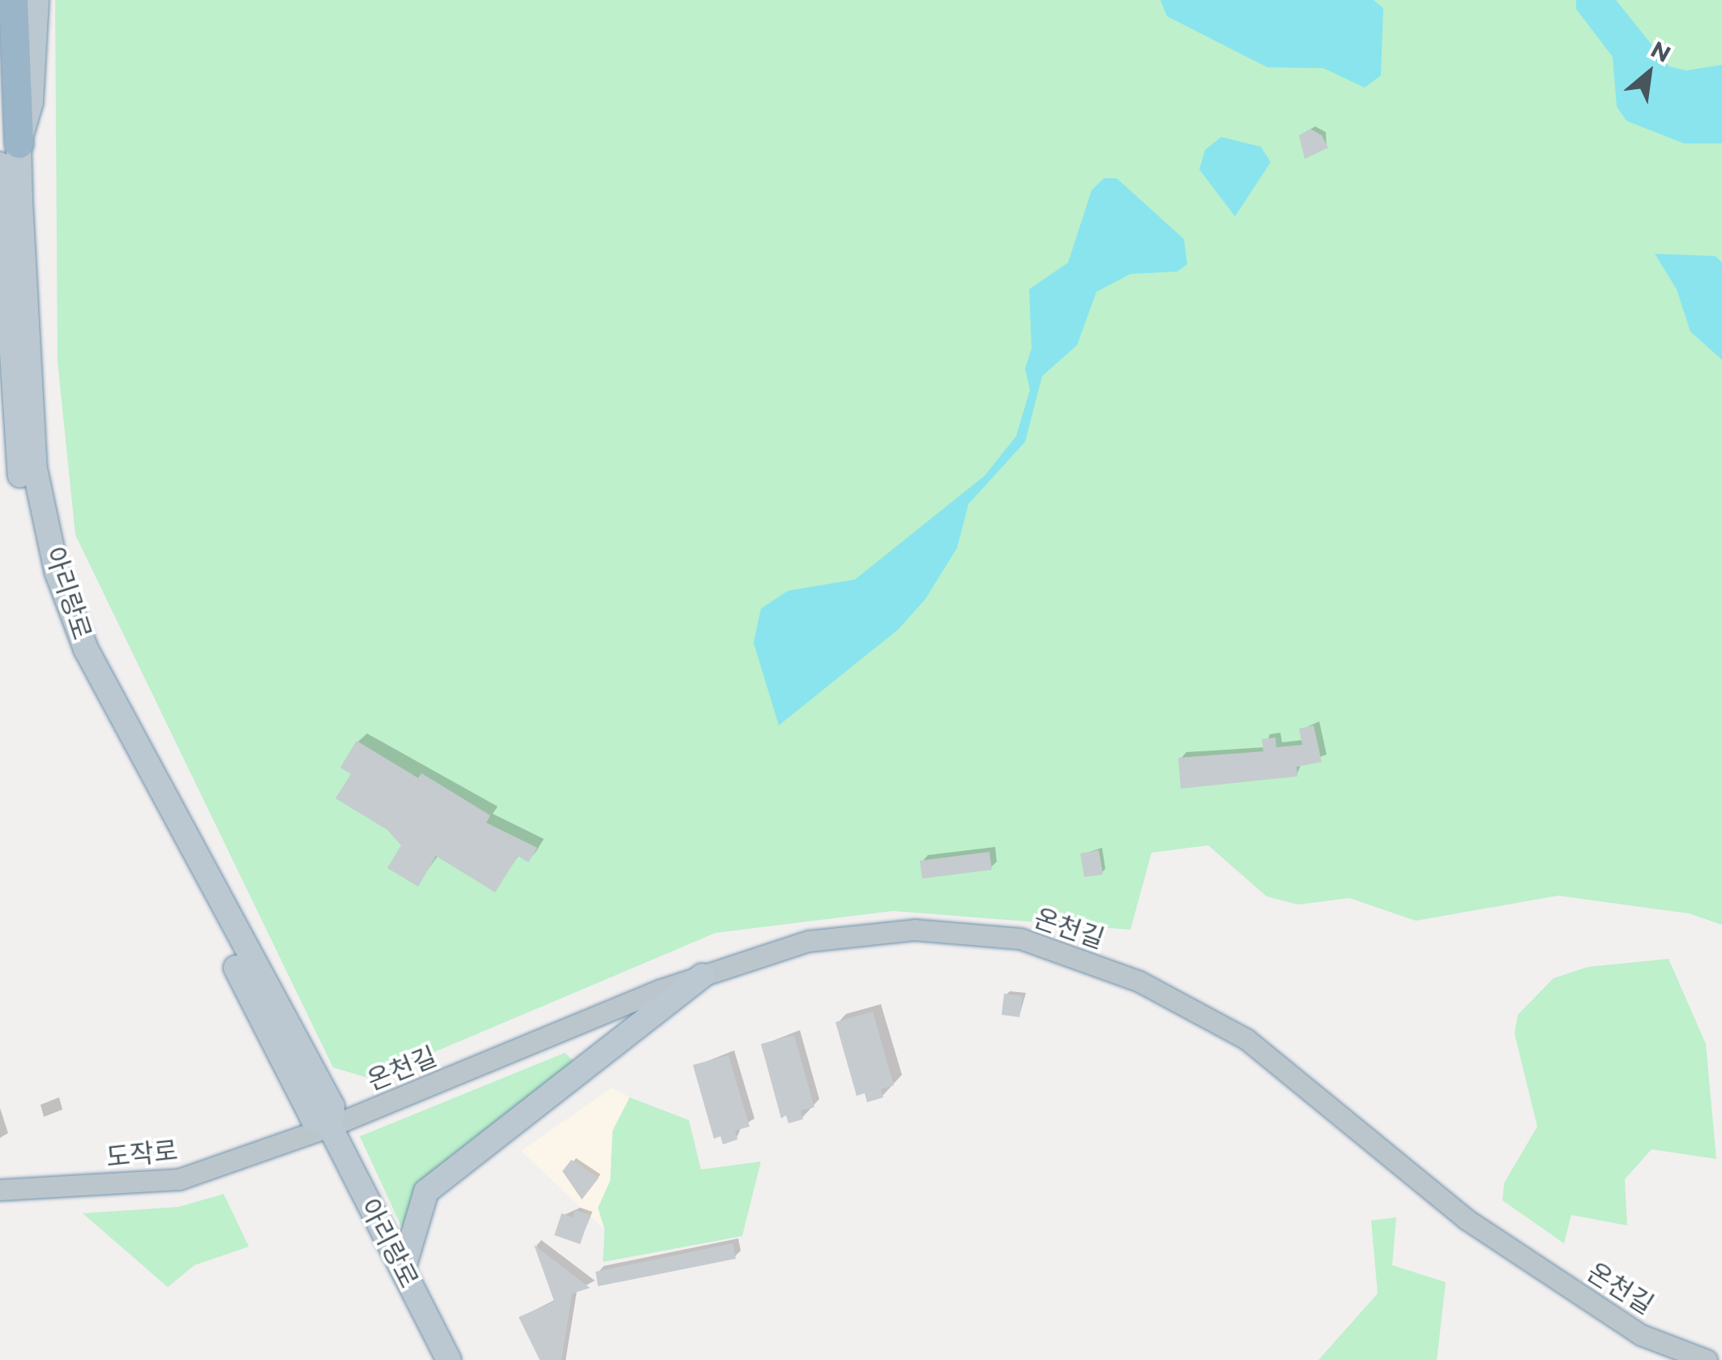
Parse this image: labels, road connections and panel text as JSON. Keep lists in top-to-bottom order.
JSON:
{
  "streets": {
    "highway": ["아리랑로"],
    "street": ["온천길", "도작로"]
  },
  "crossings": [
    ["아리랑로", "온천길"],
    ["아리랑로", "도작로"],
    ["온천길", "도작로"]
  ],
  "north": "top right"
}
